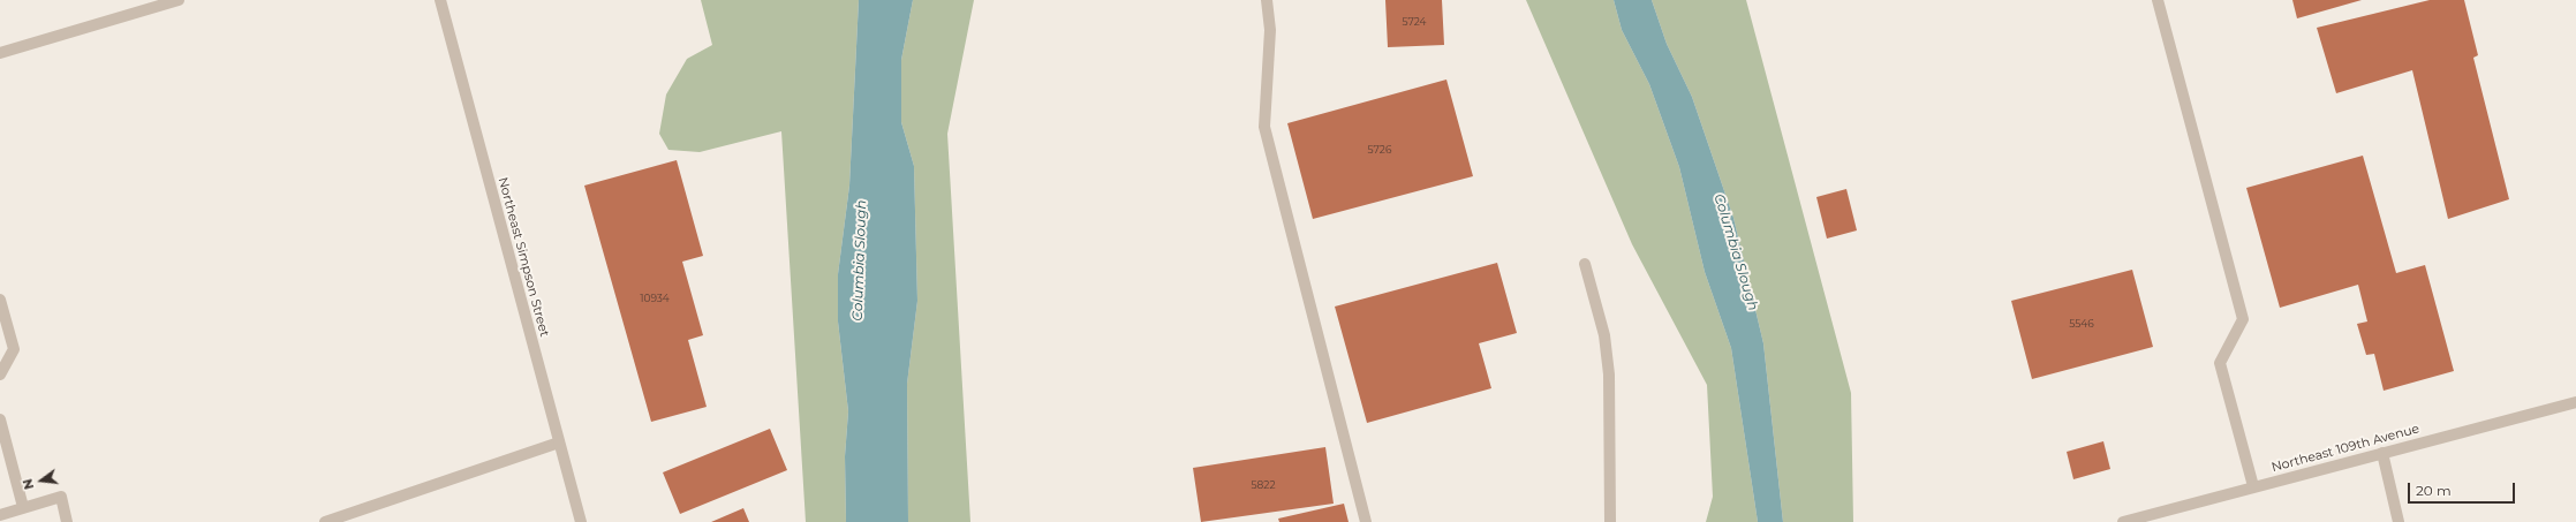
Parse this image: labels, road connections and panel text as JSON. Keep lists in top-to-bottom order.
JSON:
{
  "streets": {
    "street": ["Northeast Simpson Street", "Northeast 109th Avenue"]
  },
  "water": ["Columbia Slough"],
  "house_numbers": [
    "5724",
    "5726",
    "10934",
    "5546",
    "5822"
  ],
  "scale_bar": "20 m",
  "north": "left"
}
